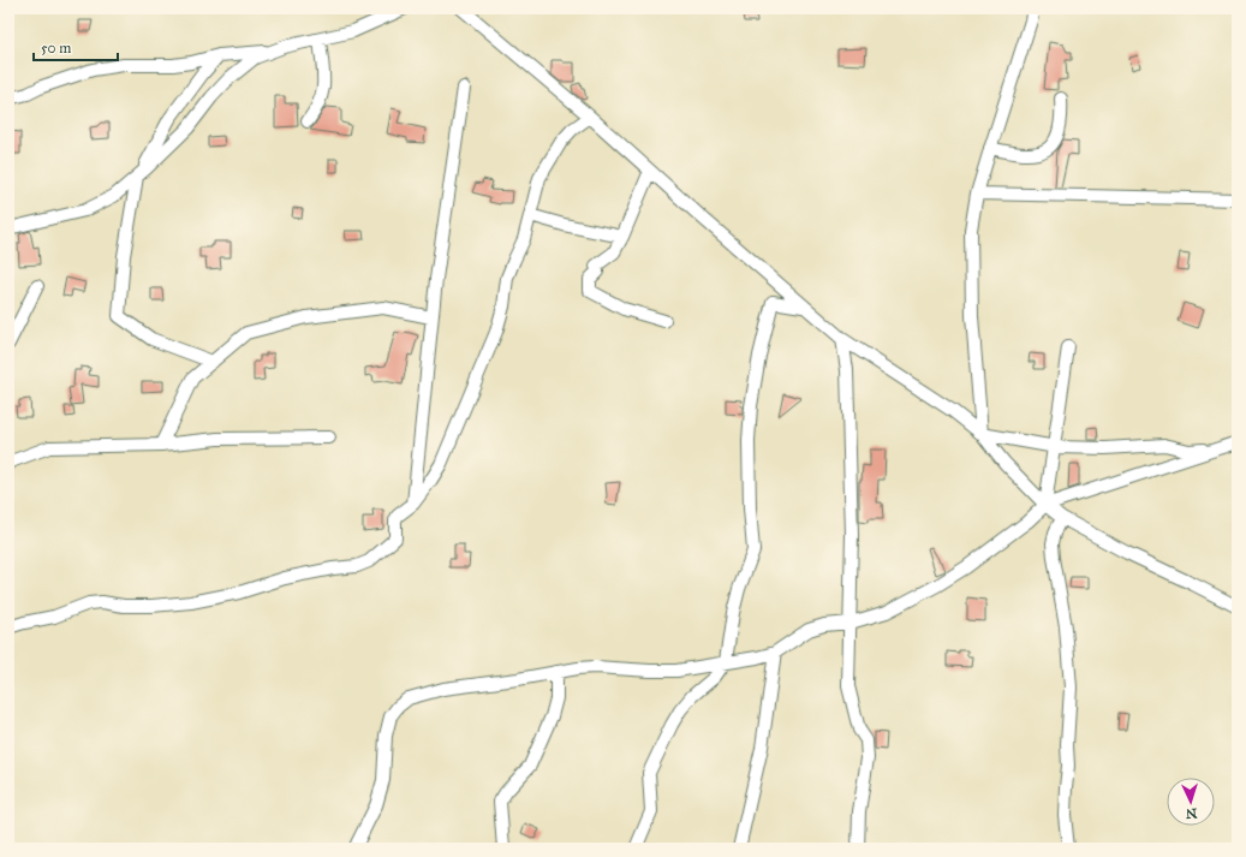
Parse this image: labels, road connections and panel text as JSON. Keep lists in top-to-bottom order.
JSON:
{
  "scale_bar": "50 m",
  "north": "bottom"
}
